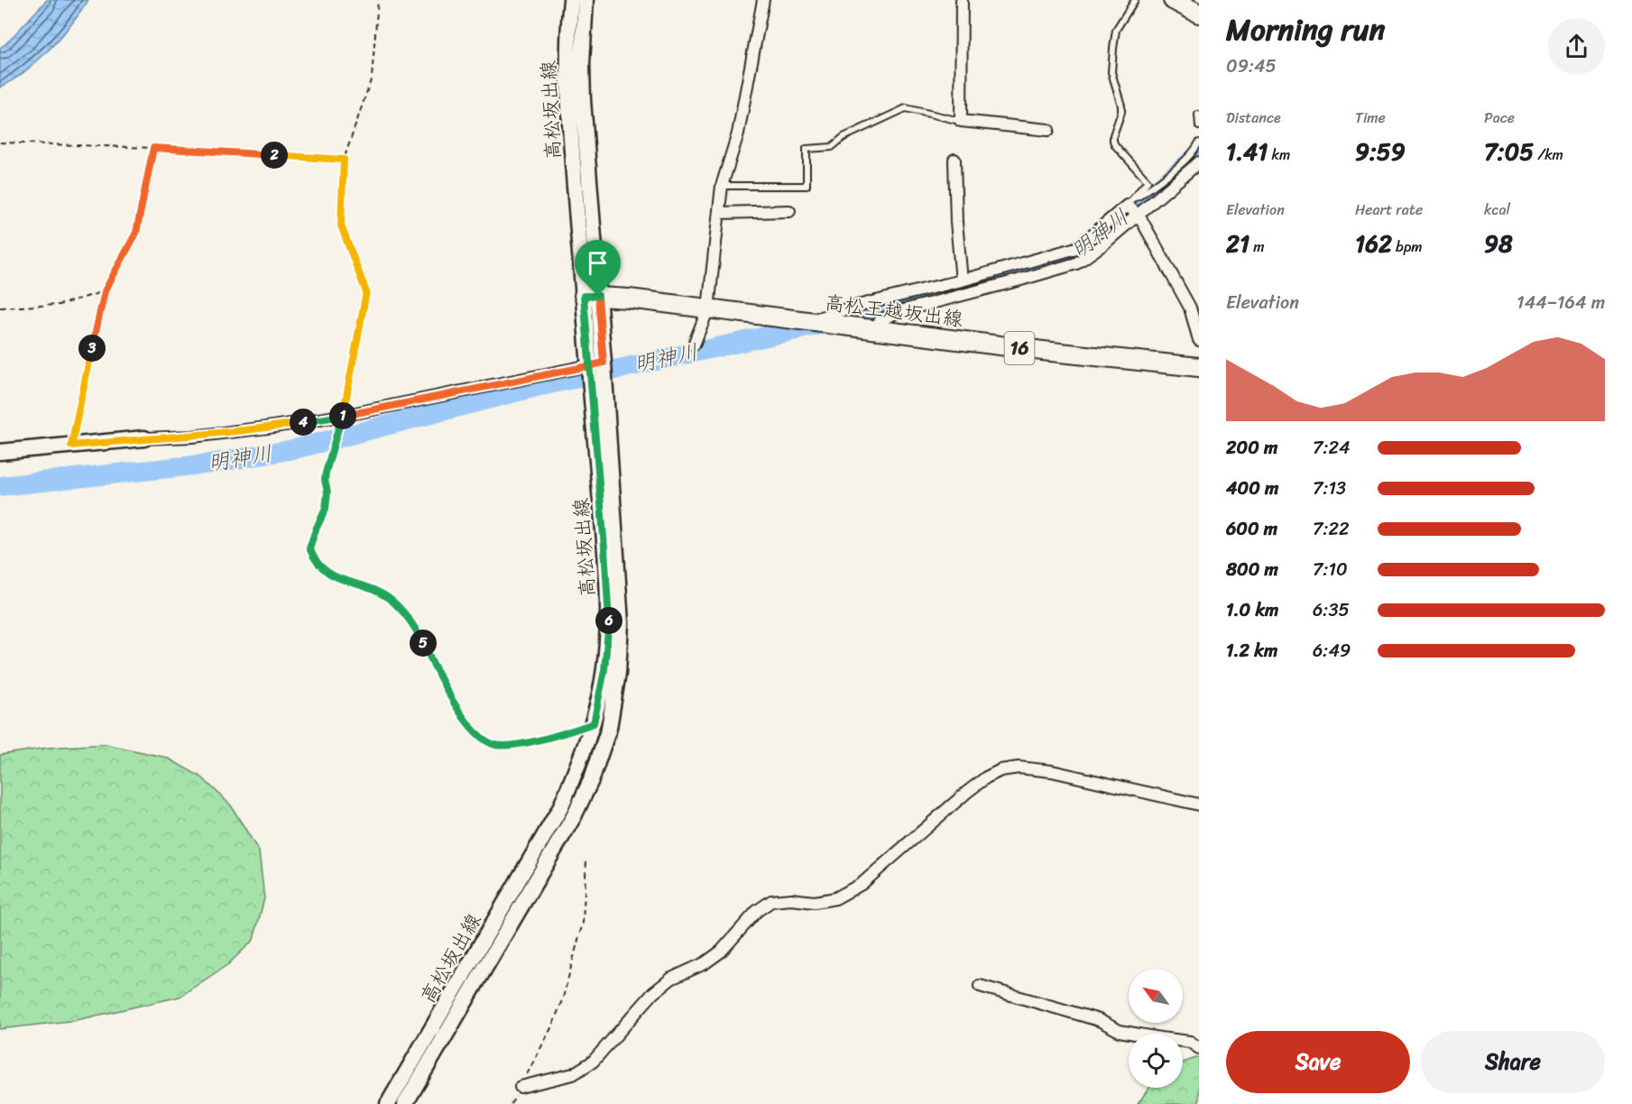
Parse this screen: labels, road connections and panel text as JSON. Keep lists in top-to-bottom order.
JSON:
{
  "streets": {
    "main road": ["高松坂出線", "高松王越坂出線", "16"]
  },
  "crossings": [
    ["高松坂出線", "高松王越坂出線"]
  ],
  "water": ["明神川"],
  "north": "top left",
  "page": {
    "heading": ["Morning run", "09:45"],
    "stats": [
      ["Distance", "1.41 km"],
      ["Time", "9:59"],
      ["Pace", "7:05 /km"],
      ["Elevation", "21 m"],
      ["Heart rate", "162 bpm"],
      ["kcal", "98"]
    ],
    "pins": [
      "2",
      "3",
      "1",
      "4",
      "6",
      "5"
    ],
    "chart": ["Elevation", "144–164 m"],
    "list": [
      {
        "name": "200 m",
        "note": "7:24"
      },
      {
        "name": "400 m",
        "note": "7:13"
      },
      {
        "name": "600 m",
        "note": "7:22"
      },
      {
        "name": "800 m",
        "note": "7:10"
      },
      {
        "name": "1.0 km",
        "note": "6:35"
      },
      {
        "name": "1.2 km",
        "note": "6:49"
      }
    ],
    "buttons": ["Save", "Share"]
  }
}
